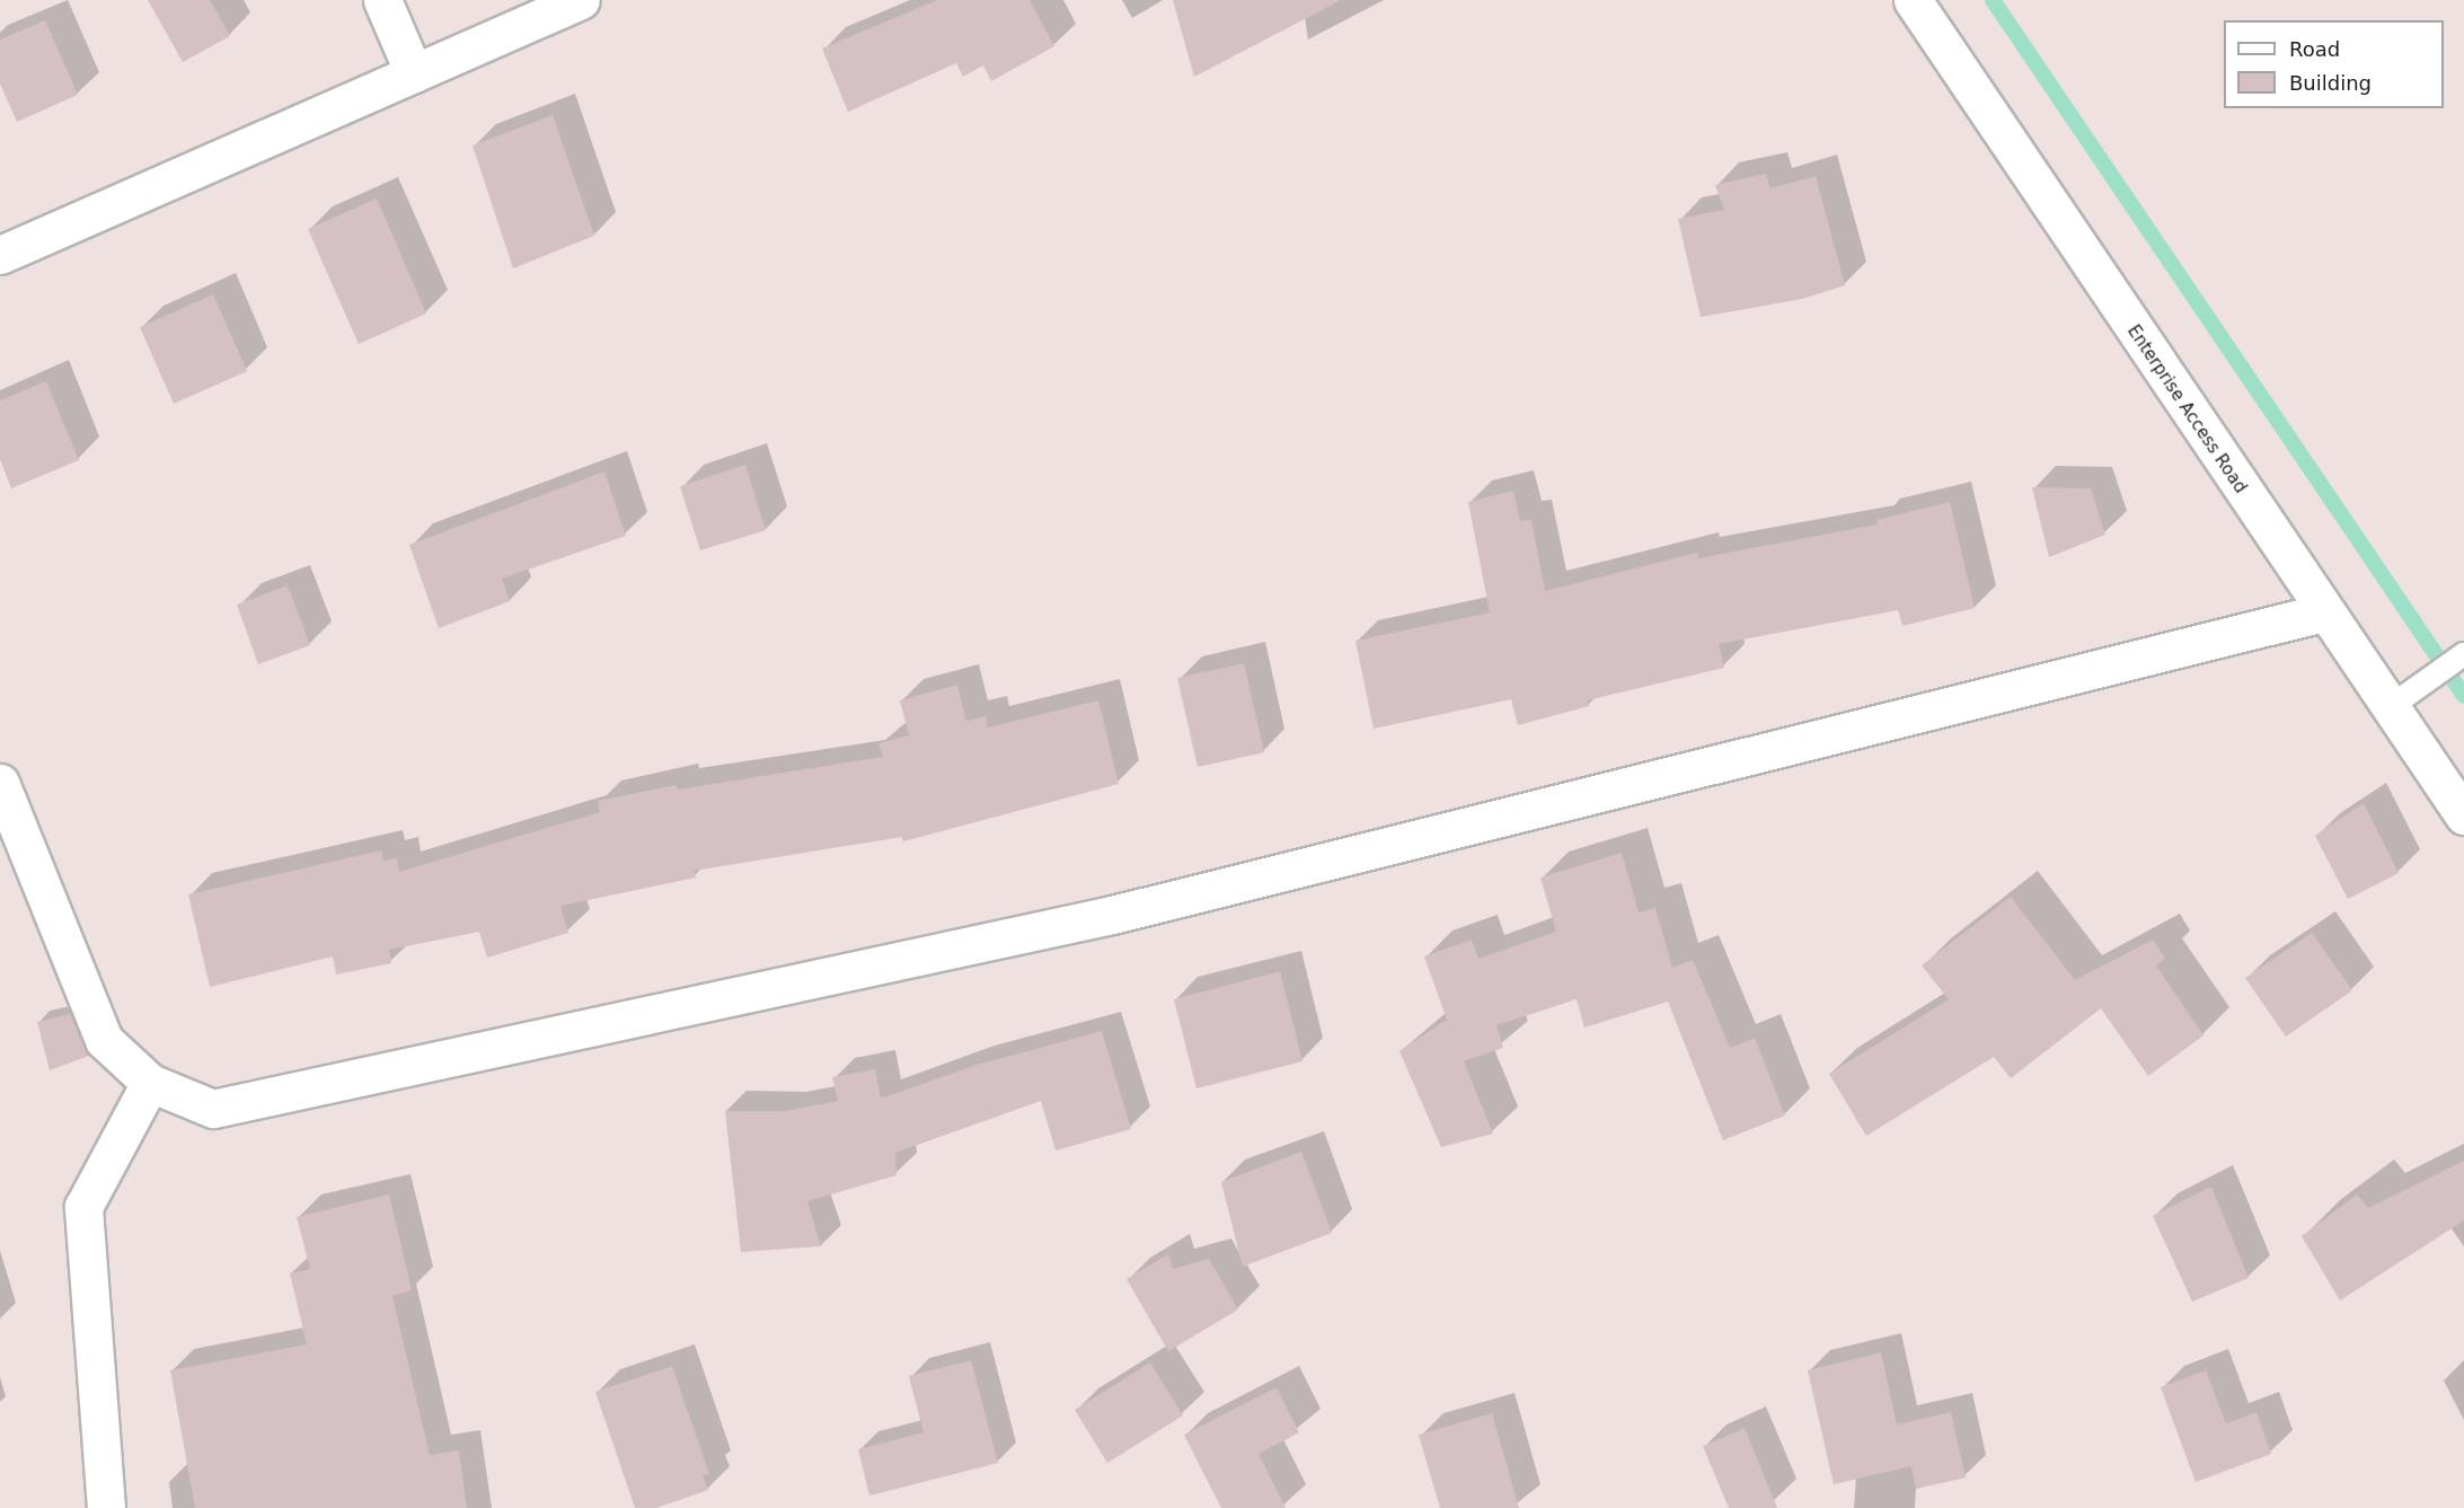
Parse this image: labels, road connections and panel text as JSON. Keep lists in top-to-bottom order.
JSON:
{
  "streets": {
    "street": ["Enterprise Access Road"]
  },
  "legend": ["Road", "Building"]
}
